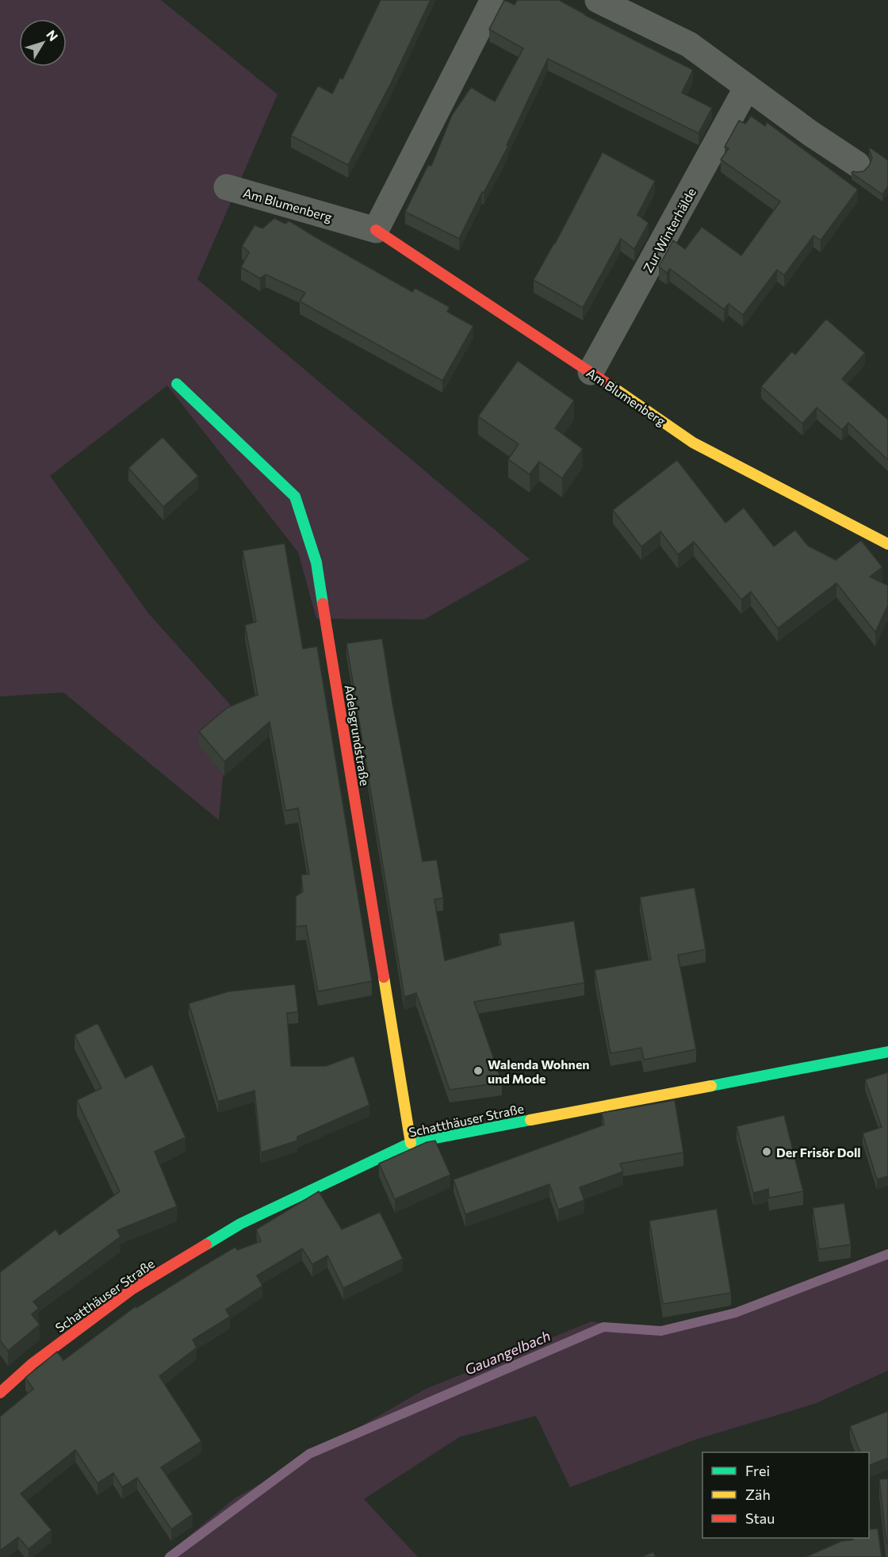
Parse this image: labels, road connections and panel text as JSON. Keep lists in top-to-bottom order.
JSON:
{
  "streets": {
    "street": [
      "Am Blumenberg",
      "Zur Winterhälde",
      "Adelsgrundstraße",
      "Schatthäuser Straße"
    ]
  },
  "crossings": [
    ["Am Blumenberg", "Zur Winterhälde"],
    ["Adelsgrundstraße", "Schatthäuser Straße"]
  ],
  "water": ["Gauangelbach"],
  "places": ["Walenda Wohnen und Mode", "Der Frisör Doll"],
  "legend": ["Frei", "Zäh", "Stau"],
  "north": "top right"
}
